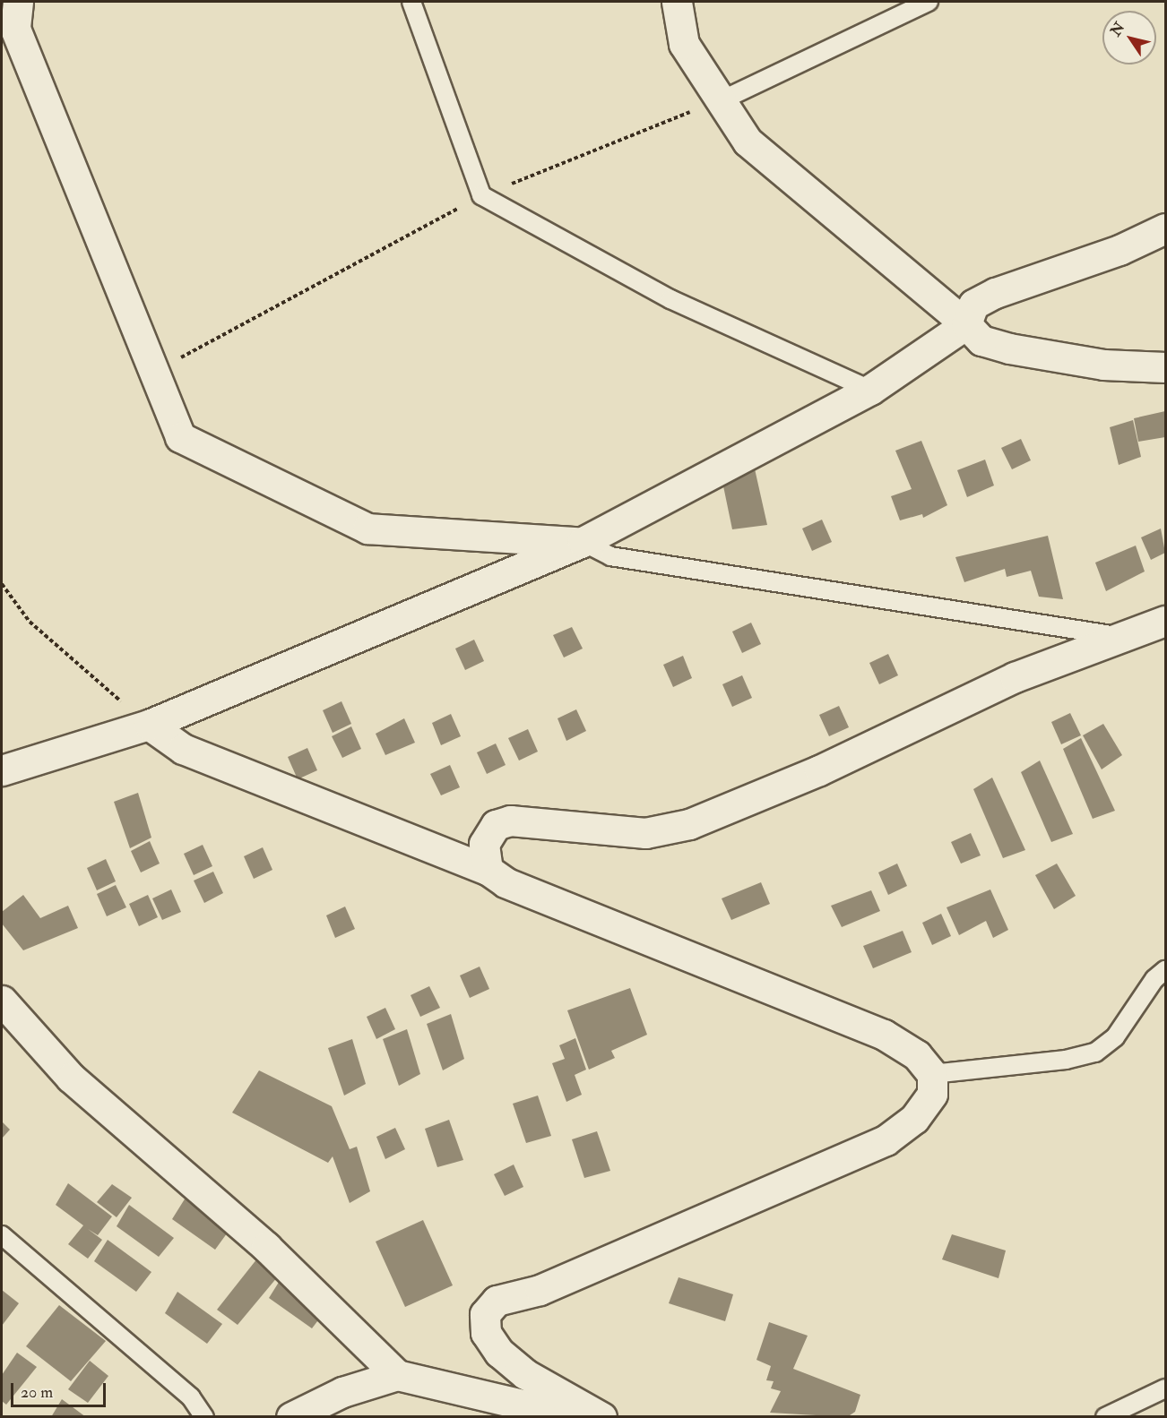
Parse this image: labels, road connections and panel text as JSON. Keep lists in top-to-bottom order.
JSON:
{
  "scale_bar": "20 m",
  "north": "top left"
}
